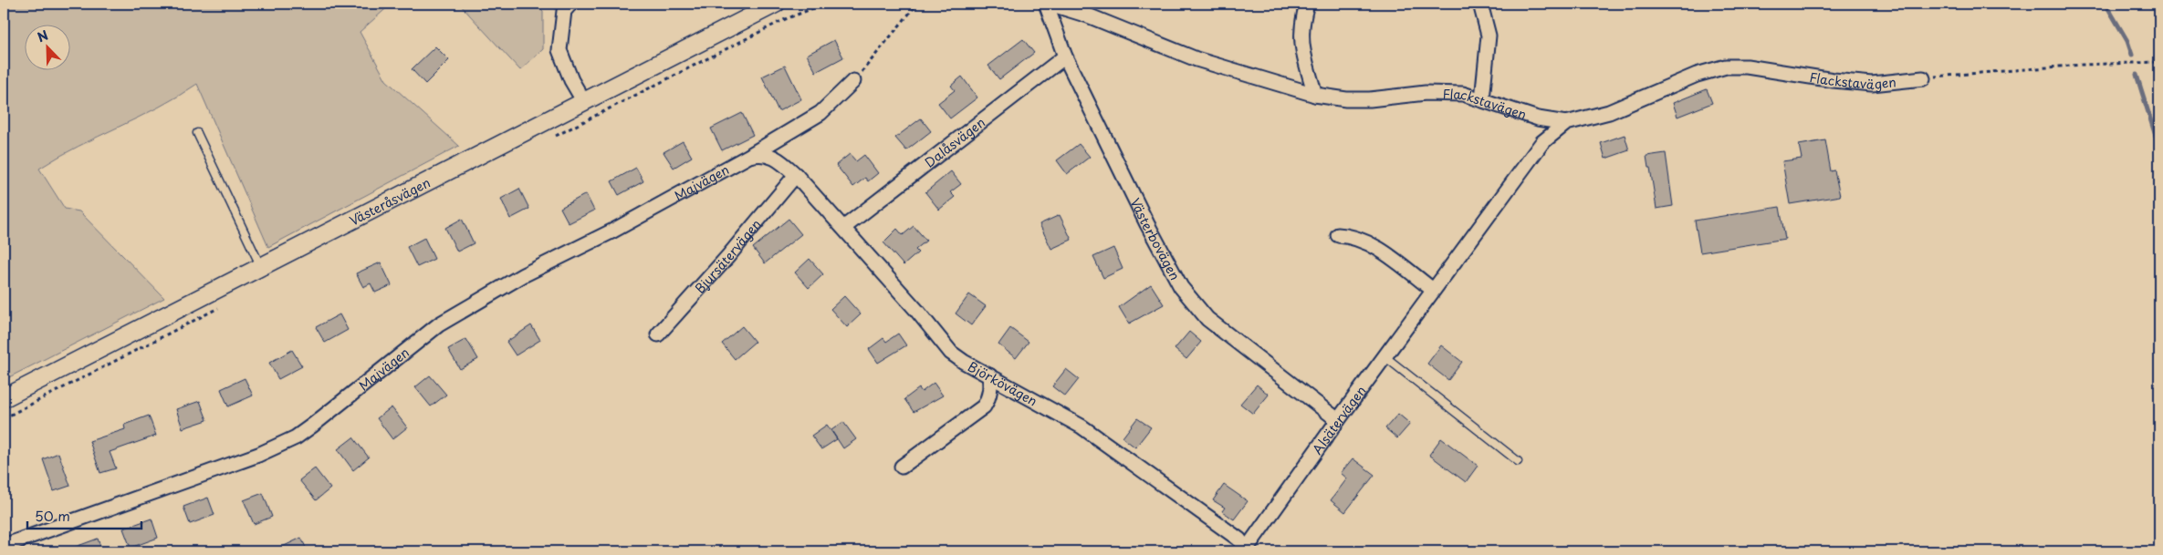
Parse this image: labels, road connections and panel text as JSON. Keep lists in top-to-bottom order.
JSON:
{
  "streets": {
    "street": [
      "Flackstavägen",
      "Dalåsvägen",
      "Majvägen",
      "Västeråsvägen",
      "Västerbovägen",
      "Bjursätervägen",
      "Björkövägen",
      "Alsätervägen"
    ]
  },
  "crossings": [
    ["Flackstavägen", "Västerbovägen"],
    ["Flackstavägen", "Alsätervägen"],
    ["Dalåsvägen", "Västerbovägen"],
    ["Dalåsvägen", "Björkövägen"],
    ["Majvägen", "Bjursätervägen"],
    ["Majvägen", "Björkövägen"],
    ["Västerbovägen", "Alsätervägen"],
    ["Bjursätervägen", "Björkövägen"],
    ["Björkövägen", "Alsätervägen"]
  ],
  "scale_bar": "50 m",
  "north": "top left"
}
